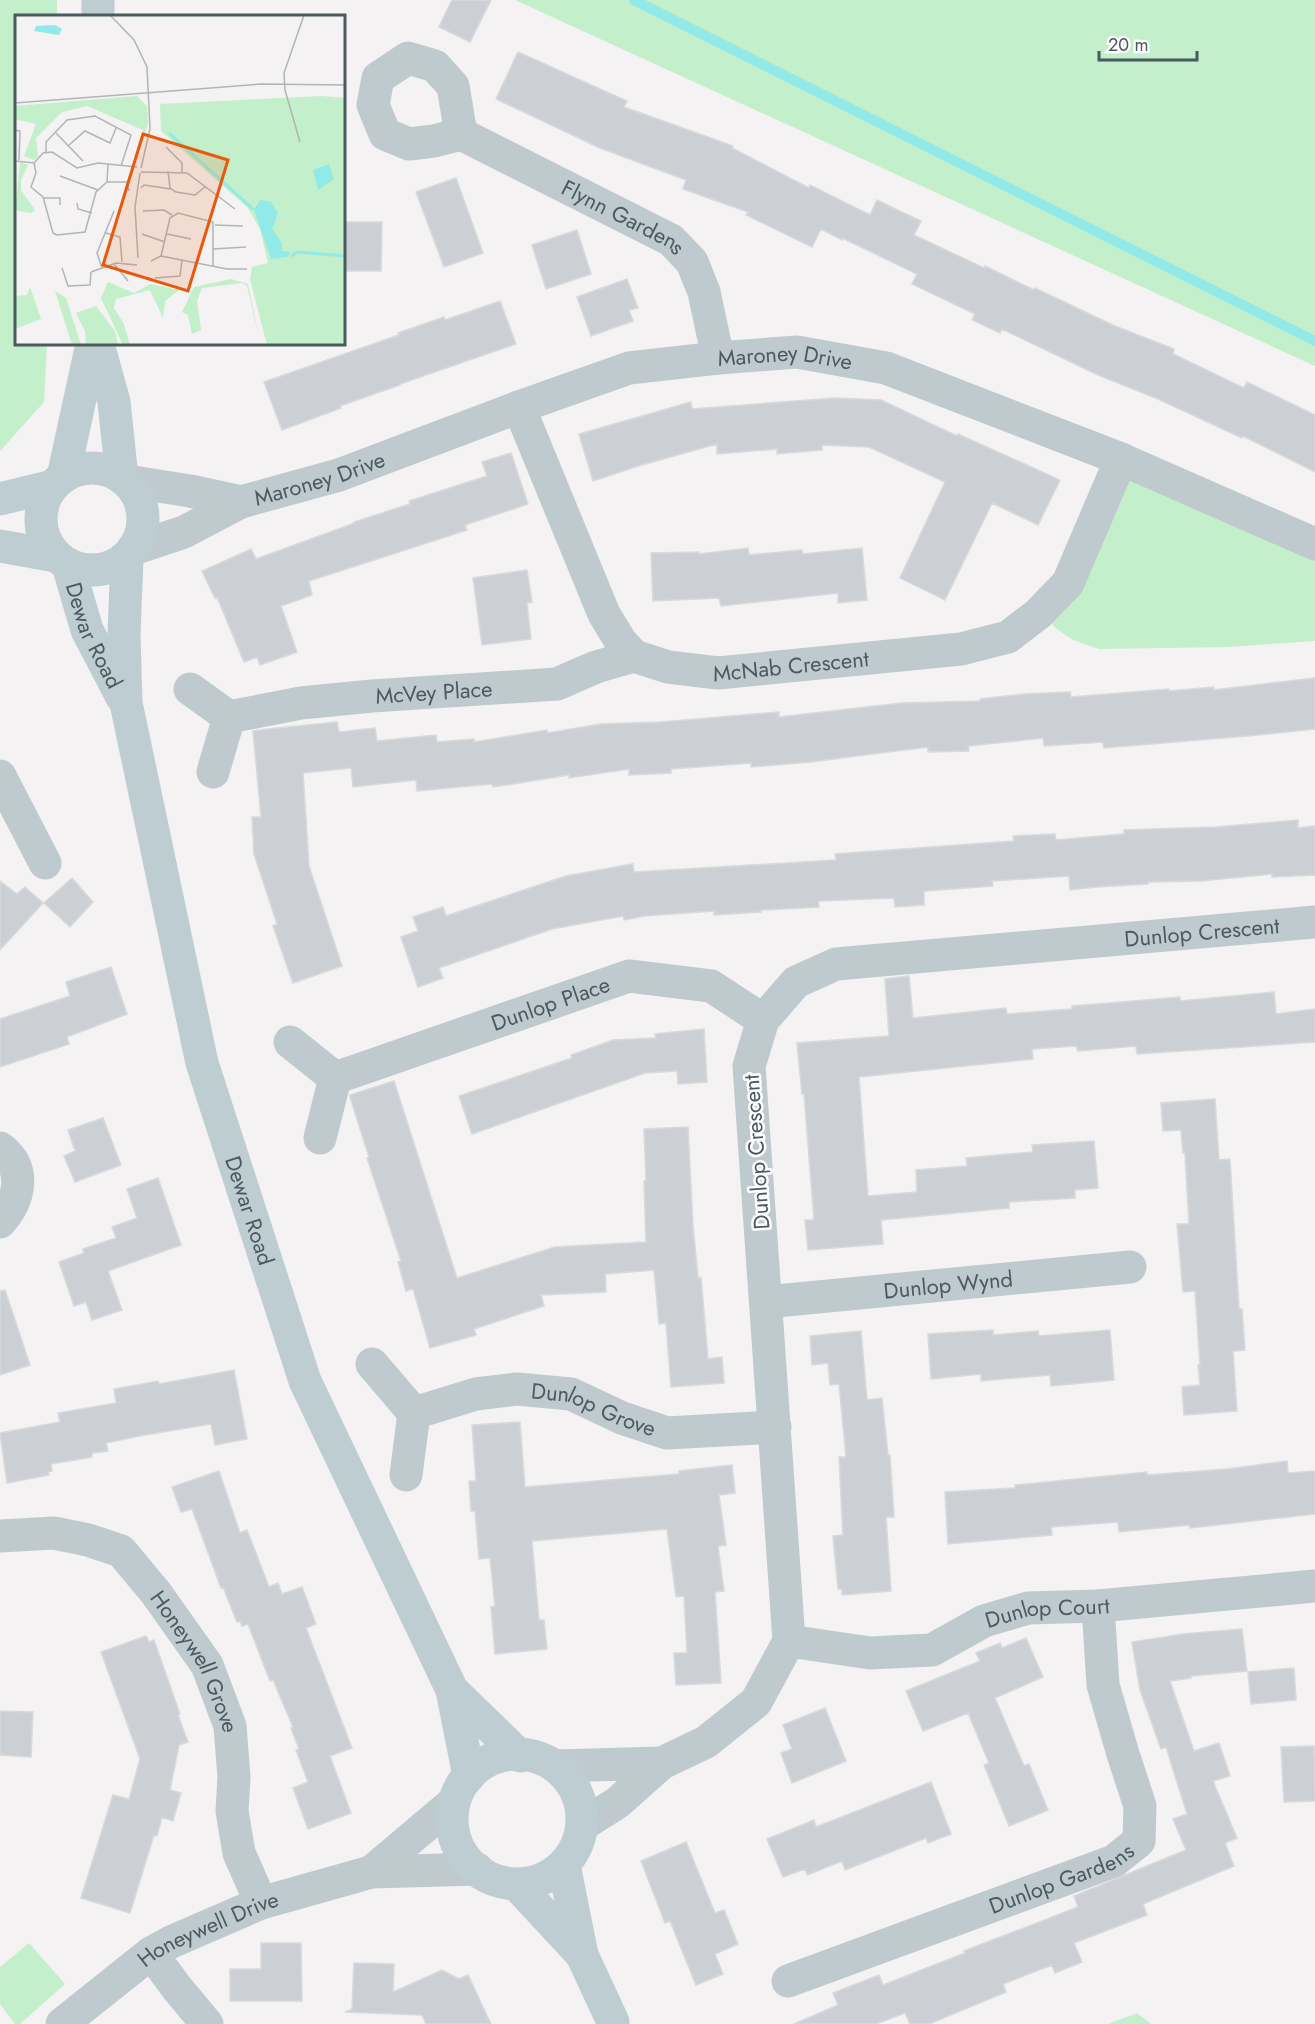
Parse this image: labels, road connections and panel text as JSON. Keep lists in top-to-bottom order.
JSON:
{
  "streets": {
    "street": [
      "Flynn Gardens",
      "Maroney Drive",
      "Dewar Road",
      "McNab Crescent",
      "McVey Place",
      "Dunlop Crescent",
      "Dunlop Place",
      "Dunlop Wynd",
      "Dunlop Grove",
      "Dunlop Court",
      "Honeywell Grove",
      "Dunlop Gardens",
      "Honeywell Drive"
    ]
  },
  "crossings": [
    ["Flynn Gardens", "Maroney Drive"],
    ["Maroney Drive", "Dewar Road"],
    ["Maroney Drive", "McNab Crescent"],
    ["Dewar Road", "Honeywell Drive"],
    ["McNab Crescent", "McVey Place"],
    ["Dunlop Crescent", "Dunlop Place"],
    ["Dunlop Crescent", "Dunlop Wynd"],
    ["Dunlop Crescent", "Dunlop Grove"],
    ["Dunlop Crescent", "Dunlop Court"],
    ["Dunlop Court", "Dunlop Gardens"],
    ["Honeywell Grove", "Honeywell Drive"]
  ],
  "scale_bar": "20 m"
}
